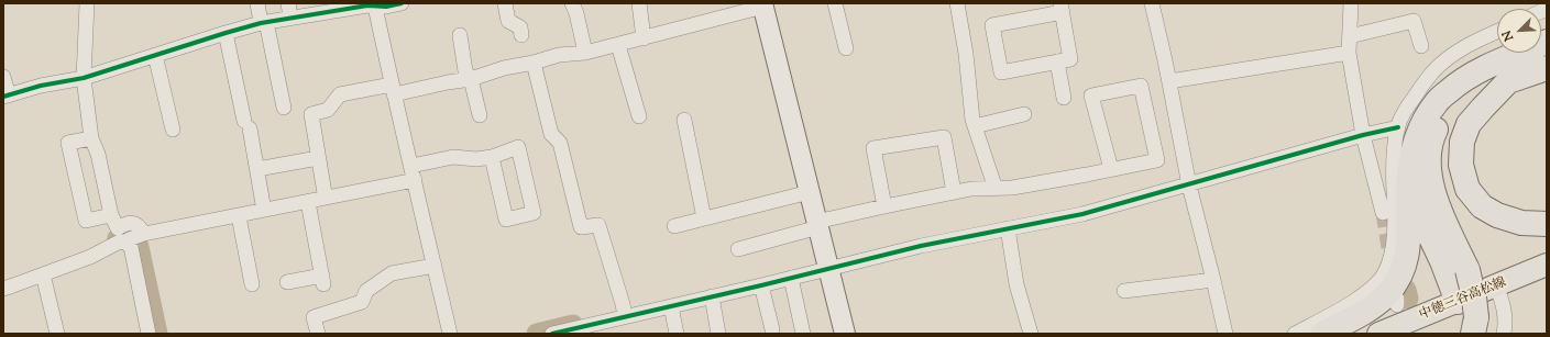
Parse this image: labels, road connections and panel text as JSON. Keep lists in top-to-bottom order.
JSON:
{
  "streets": {
    "main road": ["中徳三谷高松線"]
  },
  "north": "bottom left"
}
